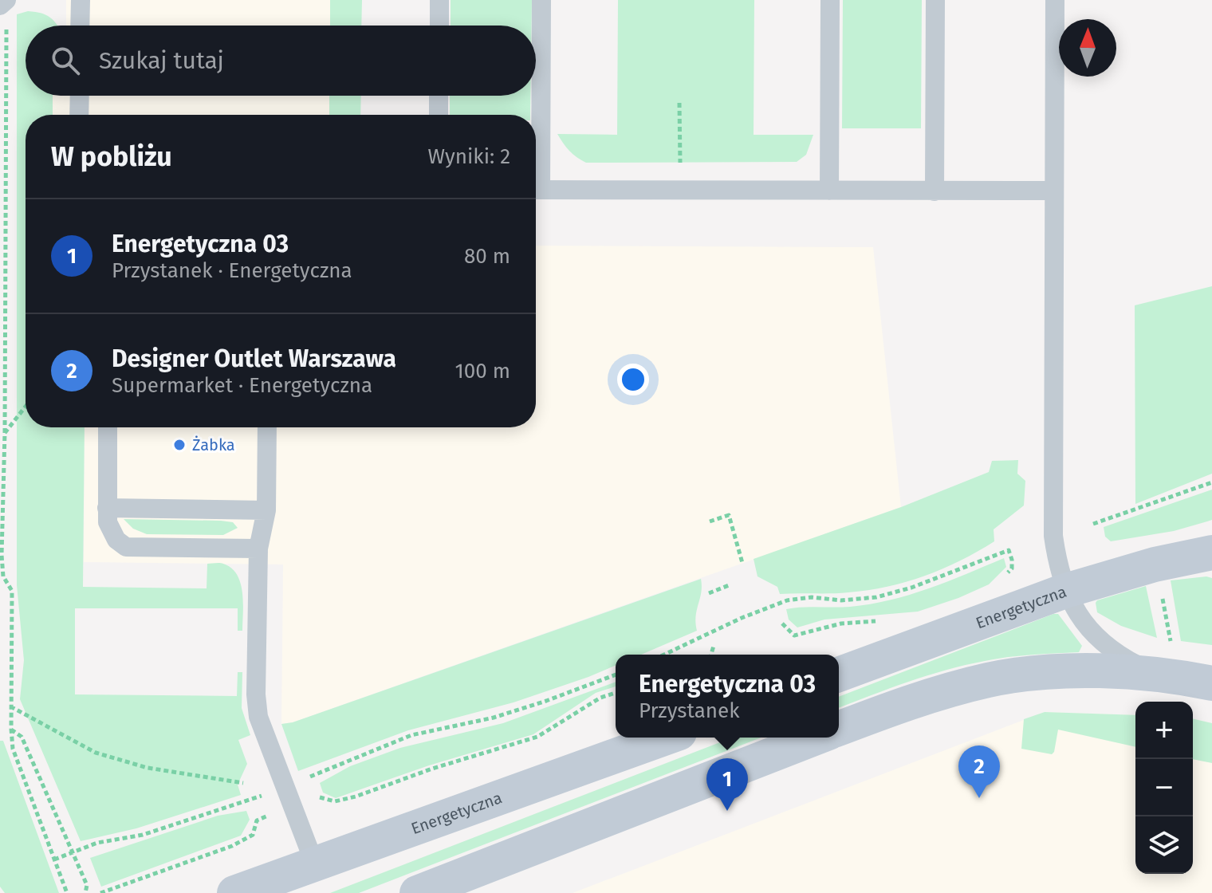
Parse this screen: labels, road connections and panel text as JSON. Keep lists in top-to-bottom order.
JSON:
{
  "streets": {
    "street": ["Energetyczna"]
  },
  "places": ["Żabka"],
  "north": "top",
  "page": {
    "search": "Szukaj tutaj",
    "heading": ["W pobliżu", "Wyniki: 2"],
    "list": [
      {
        "mark": "1",
        "name": "Energetyczna 03",
        "note": "Przystanek · Energetyczna",
        "value": "80 m"
      },
      {
        "mark": "2",
        "name": "Designer Outlet Warszawa",
        "note": "Supermarket · Energetyczna",
        "value": "100 m"
      }
    ],
    "popup": ["Energetyczna 03", "Przystanek"],
    "map_buttons": ["+", "−"],
    "pins": ["2", "1"]
  }
}
